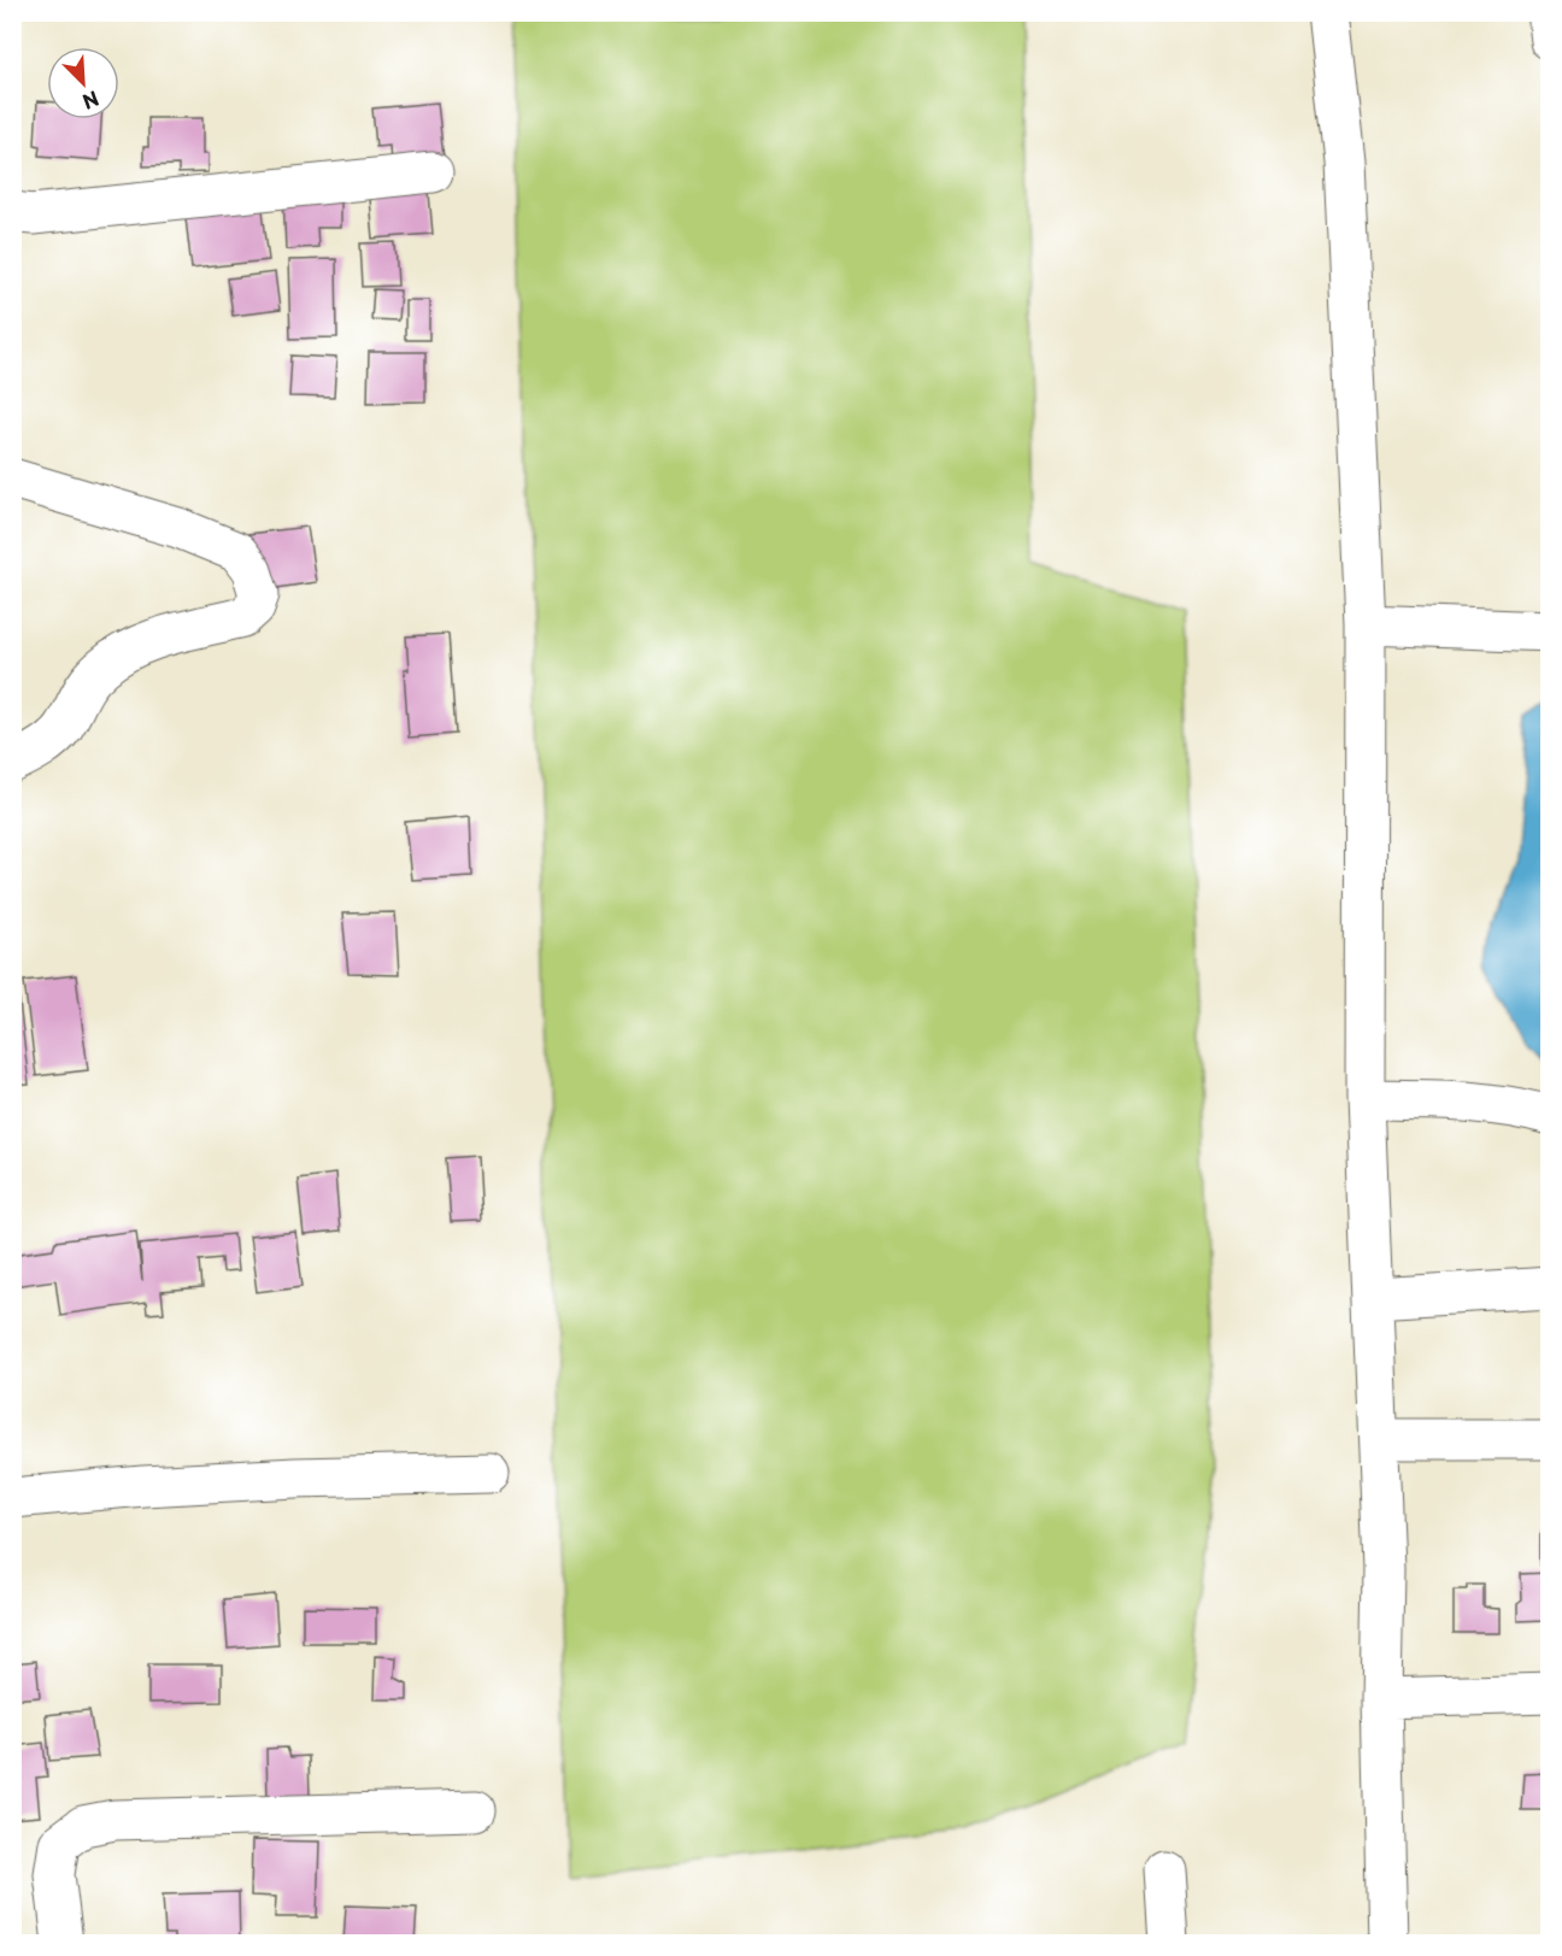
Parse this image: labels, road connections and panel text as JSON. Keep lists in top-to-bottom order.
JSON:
{
  "north": "bottom right"
}
